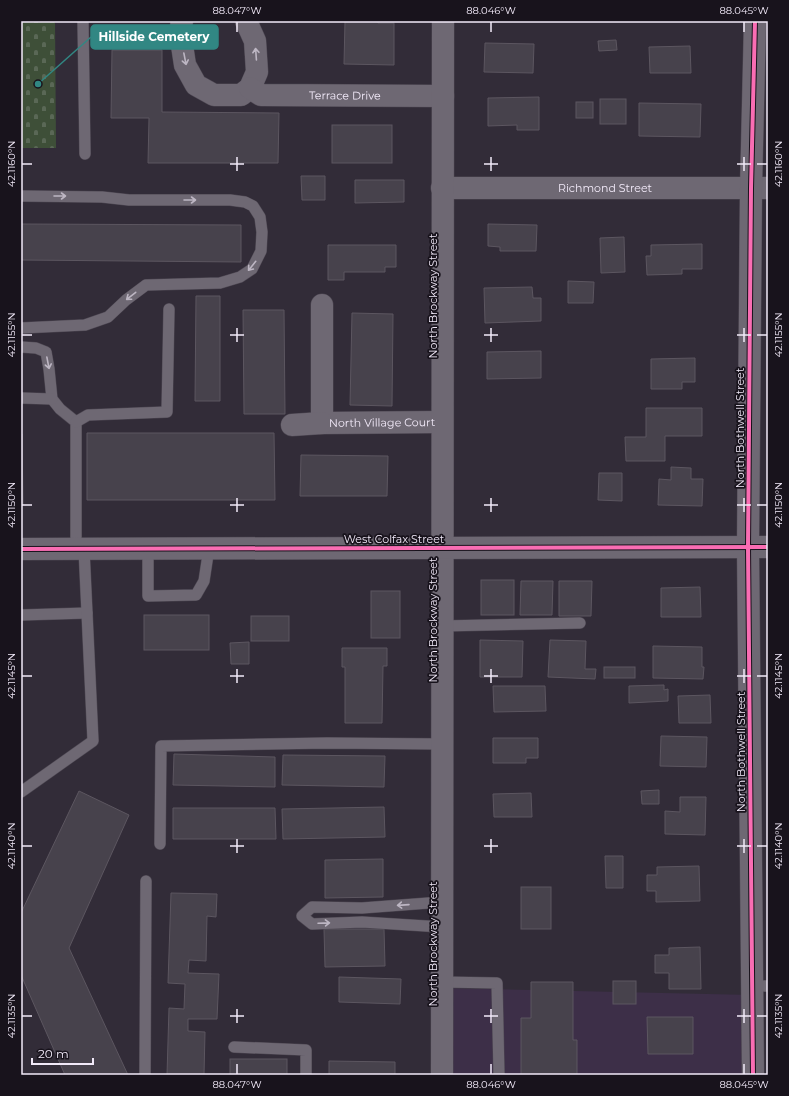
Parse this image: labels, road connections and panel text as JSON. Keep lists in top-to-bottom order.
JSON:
{
  "streets": {
    "street": [
      "Terrace Drive",
      "Richmond Street",
      "North Brockway Street",
      "North Village Court",
      "North Bothwell Street",
      "West Colfax Street"
    ]
  },
  "crossings": [
    ["Terrace Drive", "North Brockway Street"],
    ["Richmond Street", "North Brockway Street"],
    ["Richmond Street", "North Bothwell Street"],
    ["North Brockway Street", "North Village Court"],
    ["North Brockway Street", "West Colfax Street"],
    ["North Bothwell Street", "West Colfax Street"]
  ],
  "places": ["Hillside Cemetery"],
  "scale_bar": "20 m",
  "coordinates": [
    "88.047°W",
    "88.046°W",
    "88.045°W",
    "42.1160°N",
    "42.1155°N",
    "42.1150°N",
    "42.1145°N",
    "42.1140°N",
    "42.1135°N"
  ]
}
